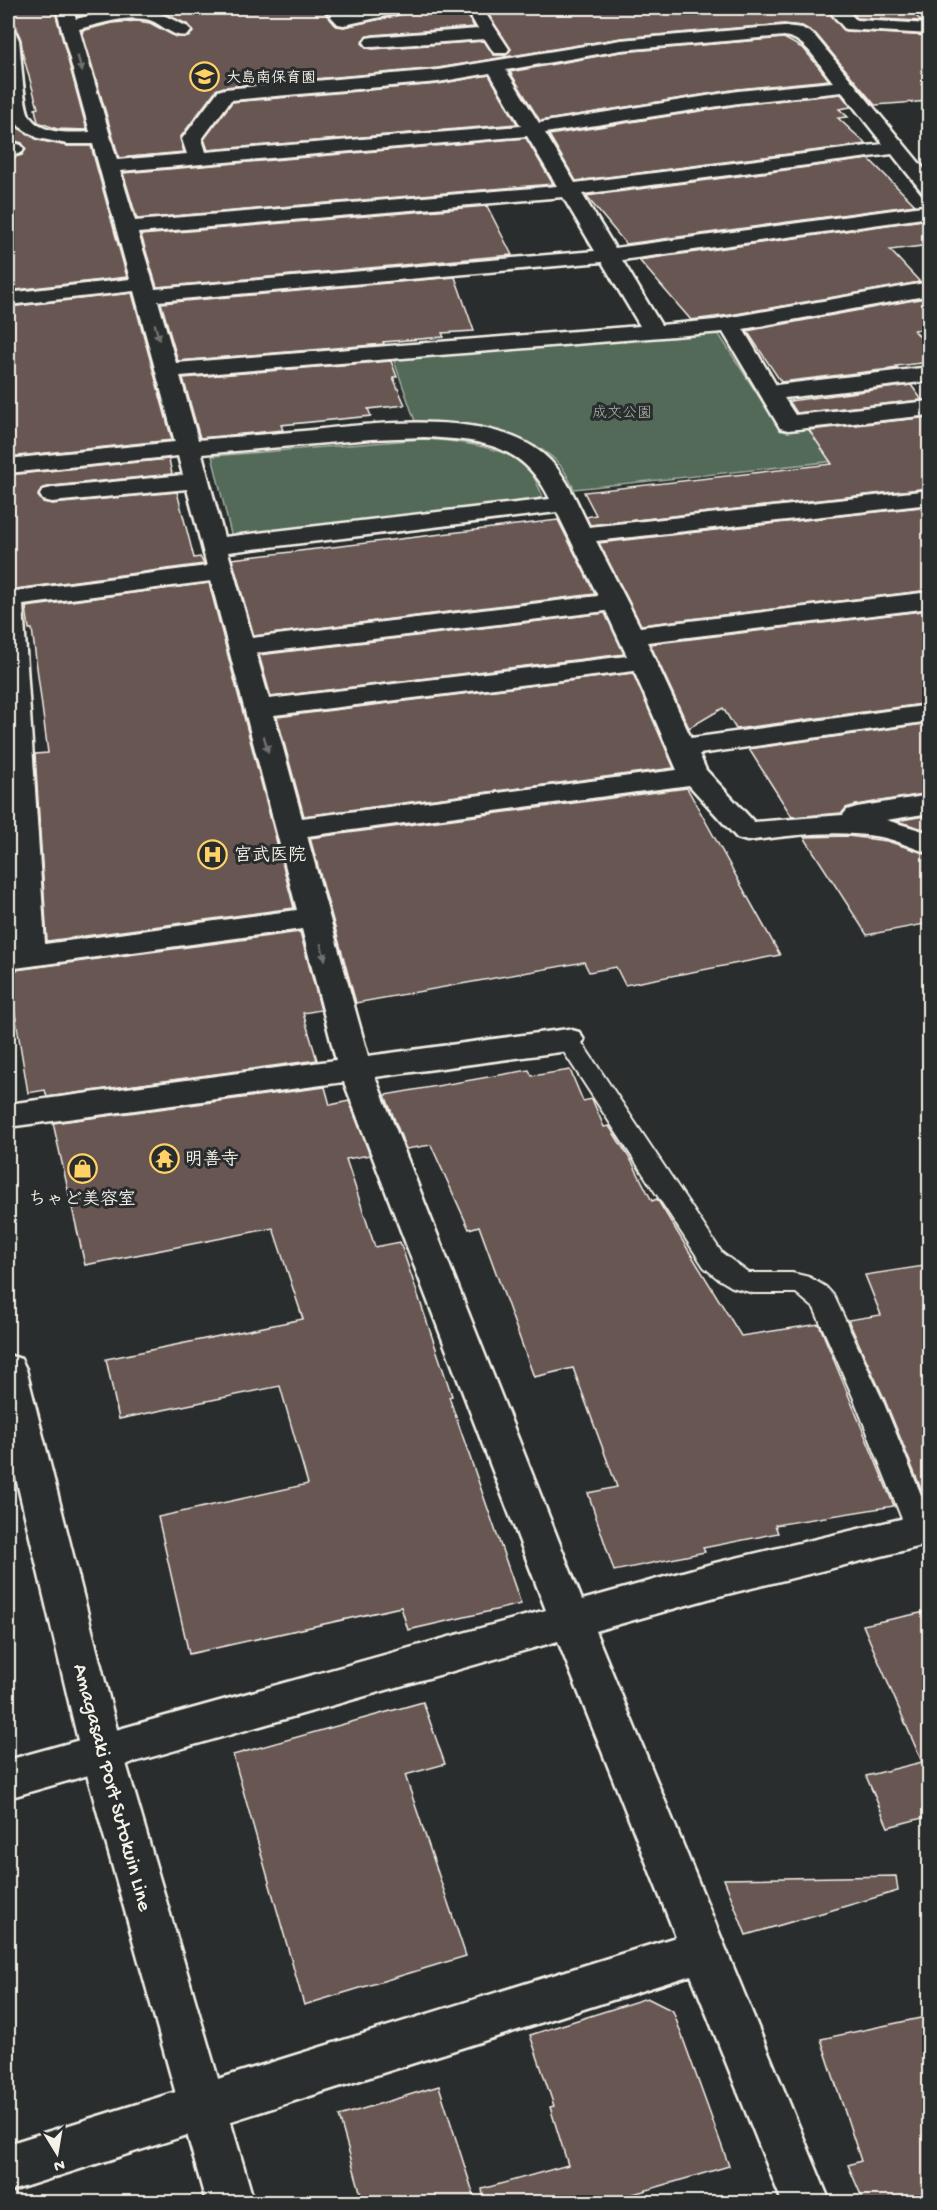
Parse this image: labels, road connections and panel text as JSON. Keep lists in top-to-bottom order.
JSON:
{
  "streets": {
    "street": ["Amagasaki Port Sutokuin Line"]
  },
  "parks": ["成文公園"],
  "places": {
    "school or university": ["大島南保育園"],
    "hospital": ["宮武医院"],
    "temple": ["明善寺"],
    "shop": ["ちゃど美容室"]
  },
  "north": "bottom"
}
